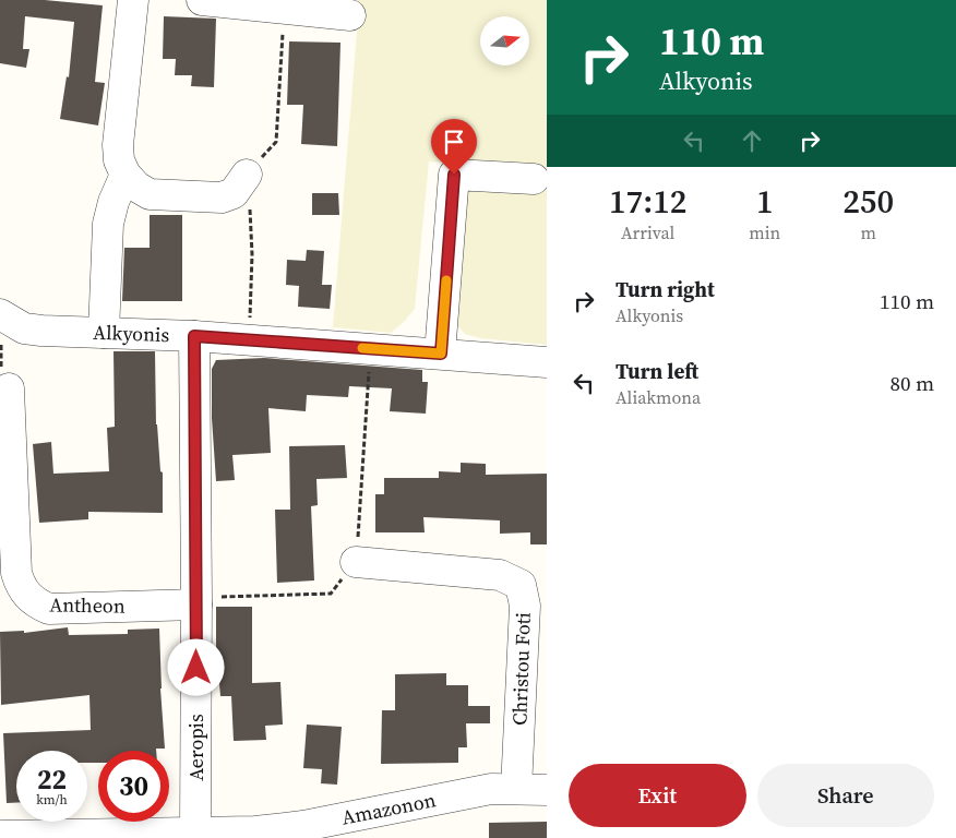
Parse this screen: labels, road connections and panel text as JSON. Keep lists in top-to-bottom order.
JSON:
{
  "streets": {
    "street": [
      "Alkyonis",
      "Antheon",
      "Christou Foti",
      "Aeropis",
      "Amazonon"
    ]
  },
  "crossings": [
    ["Alkyonis", "Aeropis"],
    ["Antheon", "Aeropis"],
    ["Christou Foti", "Amazonon"],
    ["Aeropis", "Amazonon"]
  ],
  "north": "right",
  "page": {
    "turn": ["110 m", "Alkyonis"],
    "eta": [
      "17:12",
      "Arrival",
      "1",
      "min",
      "250",
      "m"
    ],
    "list": [
      {
        "name": "Turn right",
        "note": "Alkyonis",
        "value": "110 m"
      },
      {
        "name": "Turn left",
        "note": "Aliakmona",
        "value": "80 m"
      }
    ],
    "speed": "22 km/h",
    "limit": "30",
    "buttons": ["Exit", "Share"]
  }
}
